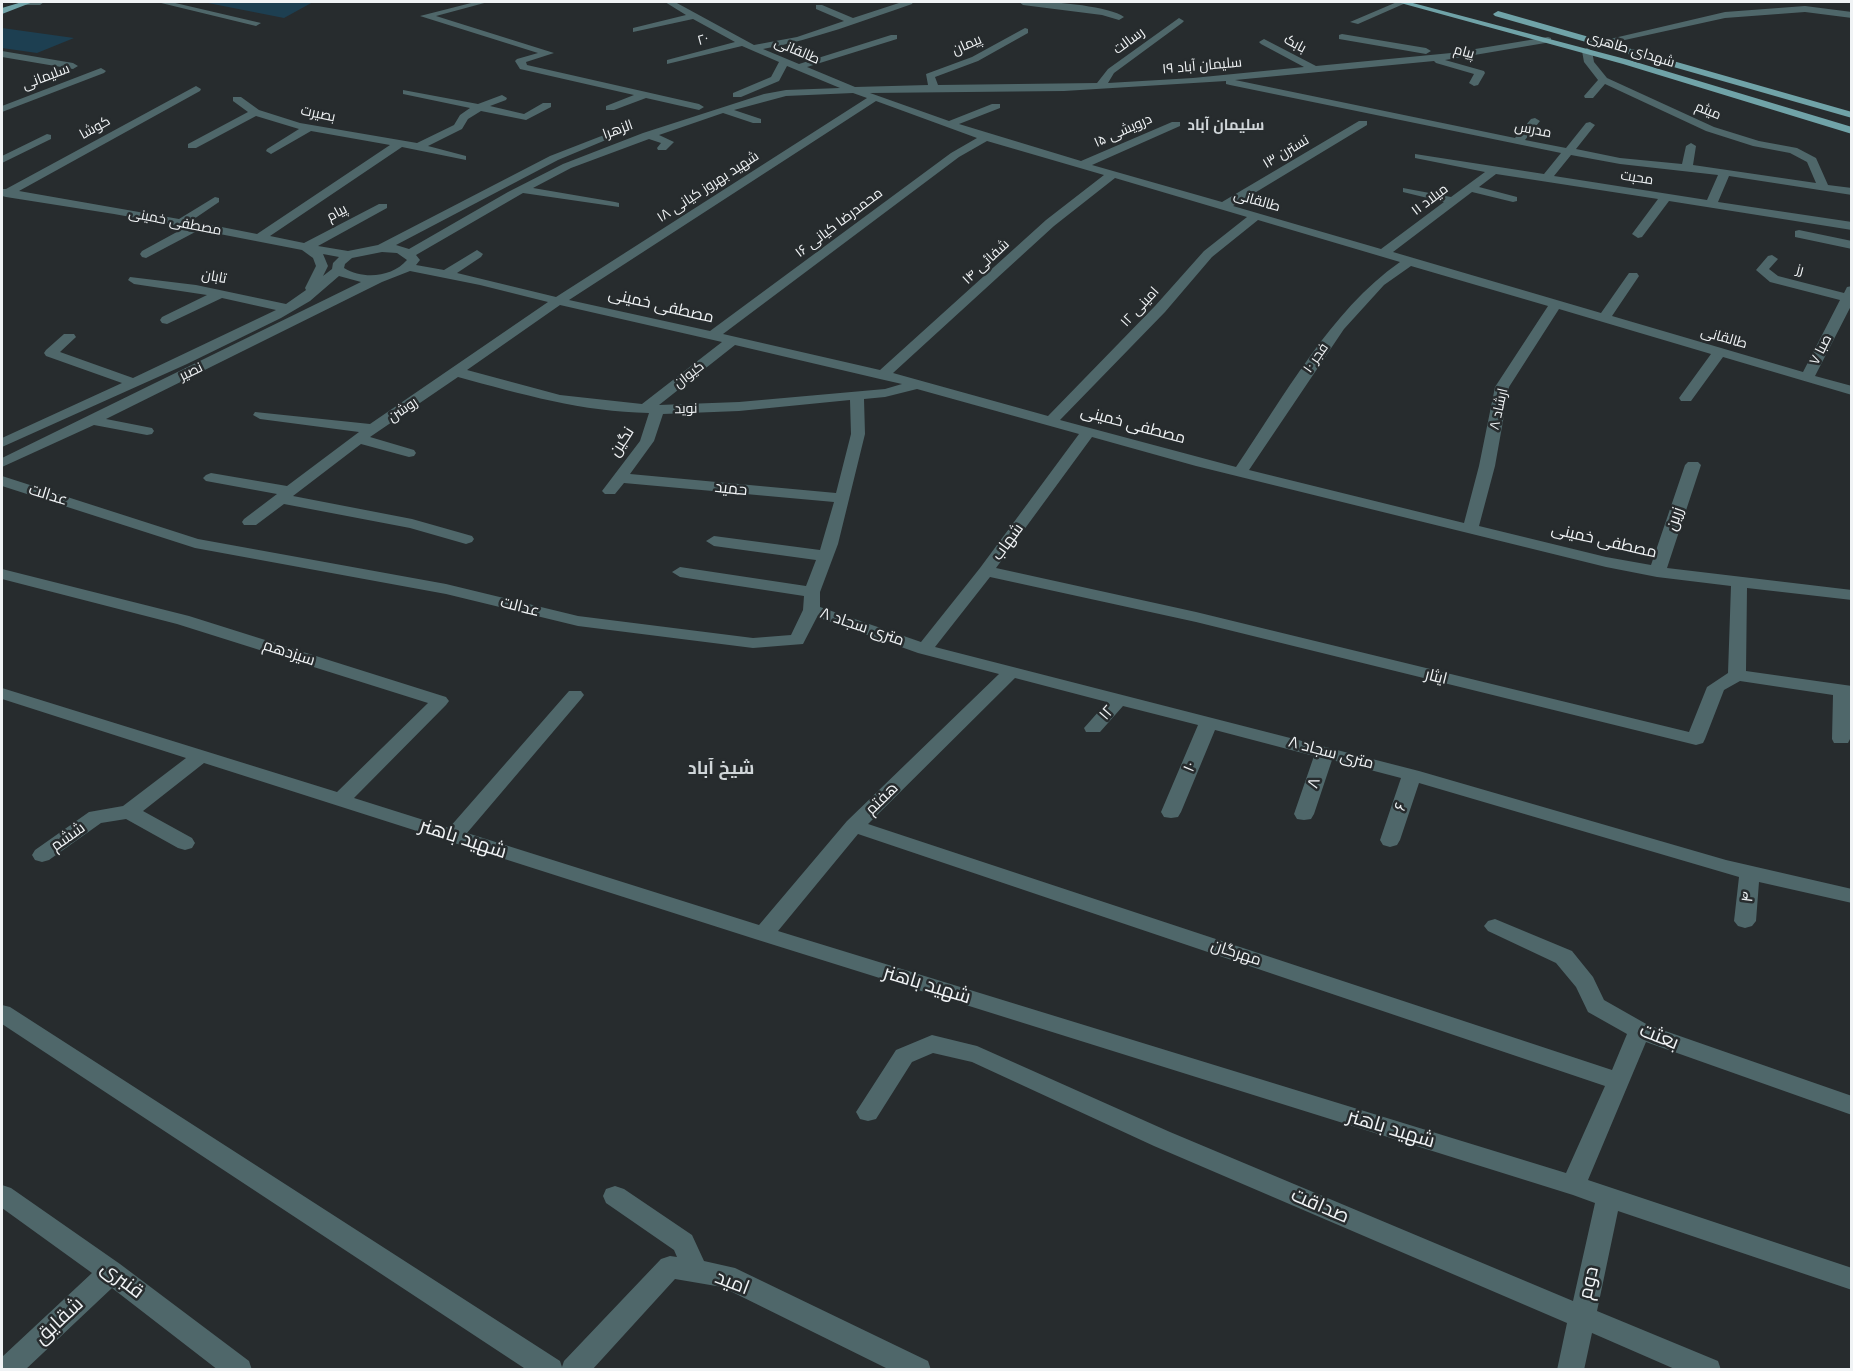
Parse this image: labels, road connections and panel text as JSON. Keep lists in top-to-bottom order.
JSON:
{
  "streets": {
    "main road": ["شهدای طاهری"],
    "street": [
      "۲۰",
      "رسالت",
      "بابک",
      "پیمان",
      "طالقانی",
      "پیام",
      "سلیمان آباد ۱۹",
      "سلیمانی",
      "میثم",
      "بصیرت",
      "کوشا",
      "الزهرا",
      "مدرس",
      "درویشی ۱۵",
      "نسترن ۱۳",
      "محبت",
      "شهید بهروز کیانی ۱۸",
      "میلاد ۱۱",
      "مصطفی خمینی",
      "محمدرضا کیانی ۱۶",
      "شفائی ۱۴",
      "رز",
      "تابان",
      "امینی ۱۲",
      "صبا ۷",
      "فجر ۱۰",
      "نصیر",
      "کیوان",
      "نوید",
      "ارشاد ۸",
      "روشن",
      "نگین",
      "حمید",
      "عدالت",
      "زرین",
      "شهاب",
      "۸ متری سجاد",
      "سیزدهم",
      "ایثار",
      "۱۲",
      "۱۰",
      "۸",
      "هفتم",
      "۶",
      "ششم",
      "شهید باهنر",
      "۴",
      "مهرگان",
      "بعثت",
      "صداقت",
      "قنبری",
      "امید",
      "دوم",
      "شقایق"
    ]
  },
  "crossings": [
    ["۲۰", "طالقانی"],
    ["رسالت", "سلیمان آباد ۱۹"],
    ["بابک", "سلیمان آباد ۱۹"],
    ["پیمان", "سلیمان آباد ۱۹"],
    ["شهدای طاهری", "سلیمان آباد ۱۹"],
    ["طالقانی", "سلیمان آباد ۱۹"],
    ["طالقانی", "الزهرا"],
    ["طالقانی", "درویشی ۱۵"],
    ["طالقانی", "نسترن ۱۳"],
    ["طالقانی", "شهید بهروز کیانی ۱۸"],
    ["طالقانی", "میلاد ۱۱"],
    ["طالقانی", "محمدرضا کیانی ۱۶"],
    ["طالقانی", "شفائی ۱۴"],
    ["طالقانی", "امینی ۱۲"],
    ["طالقانی", "صبا ۷"],
    ["طالقانی", "فجر ۱۰"],
    ["طالقانی", "ارشاد ۸"],
    ["پیام", "سلیمان آباد ۱۹"],
    ["پیام", "مصطفی خمینی"],
    ["سلیمان آباد ۱۹", "الزهرا"],
    ["سلیمان آباد ۱۹", "مدرس"],
    ["میثم", "مدرس"],
    ["کوشا", "مصطفی خمینی"],
    ["الزهرا", "مصطفی خمینی"],
    ["الزهرا", "نصیر"],
    ["محبت", "میلاد ۱۱"],
    ["شهید بهروز کیانی ۱۸", "مصطفی خمینی"],
    ["شهید بهروز کیانی ۱۸", "روشن"],
    ["مصطفی خمینی", "محمدرضا کیانی ۱۶"],
    ["مصطفی خمینی", "شفائی ۱۴"],
    ["مصطفی خمینی", "امینی ۱۲"],
    ["مصطفی خمینی", "فجر ۱۰"],
    ["مصطفی خمینی", "کیوان"],
    ["مصطفی خمینی", "نوید"],
    ["مصطفی خمینی", "ارشاد ۸"],
    ["مصطفی خمینی", "روشن"],
    ["مصطفی خمینی", "زرین"],
    ["مصطفی خمینی", "شهاب"],
    ["رز", "صبا ۷"],
    ["کیوان", "نوید"],
    ["کیوان", "نگین"],
    ["نوید", "روشن"],
    ["نوید", "نگین"],
    ["نوید", "عدالت"],
    ["نگین", "حمید"],
    ["حمید", "عدالت"],
    ["عدالت", "۸ متری سجاد"],
    ["شهاب", "۸ متری سجاد"],
    ["شهاب", "ایثار"],
    ["۸ متری سجاد", "۱۲"],
    ["۸ متری سجاد", "۱۰"],
    ["۸ متری سجاد", "۸"],
    ["۸ متری سجاد", "هفتم"],
    ["۸ متری سجاد", "۶"],
    ["۸ متری سجاد", "۴"],
    ["سیزدهم", "شهید باهنر"],
    ["هفتم", "شهید باهنر"],
    ["هفتم", "مهرگان"],
    ["ششم", "شهید باهنر"],
    ["شهید باهنر", "دوم"],
    ["صداقت", "دوم"],
    ["قنبری", "شقایق"]
  ],
  "districts": ["سلیمان آباد", "شیخ آباد"]
}
